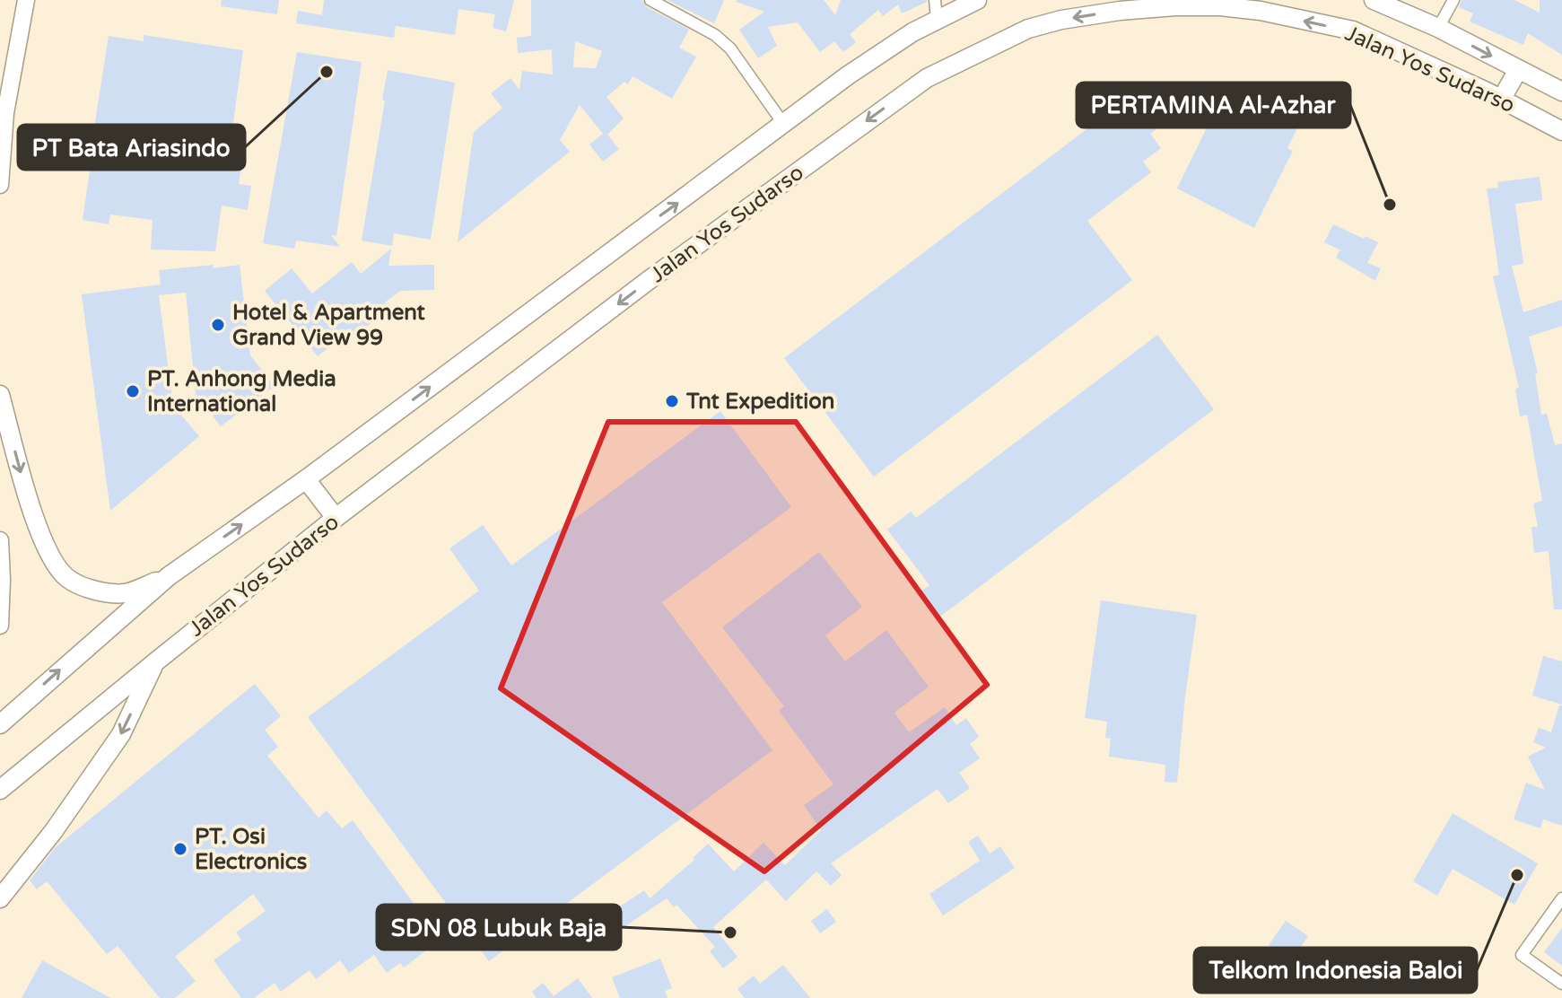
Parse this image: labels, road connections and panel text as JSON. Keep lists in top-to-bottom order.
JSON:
{
  "streets": {
    "main road": ["Jalan Yos Sudarso"]
  },
  "places": [
    "PT Bata Ariasindo",
    "PERTAMINA Al-Azhar",
    "Hotel & Apartment Grand View 99",
    "PT. Anhong Media International",
    "Tnt Expedition",
    "PT. Osi Electronics",
    "Telkom Indonesia Baloi",
    "SDN 08 Lubuk Baja"
  ]
}
